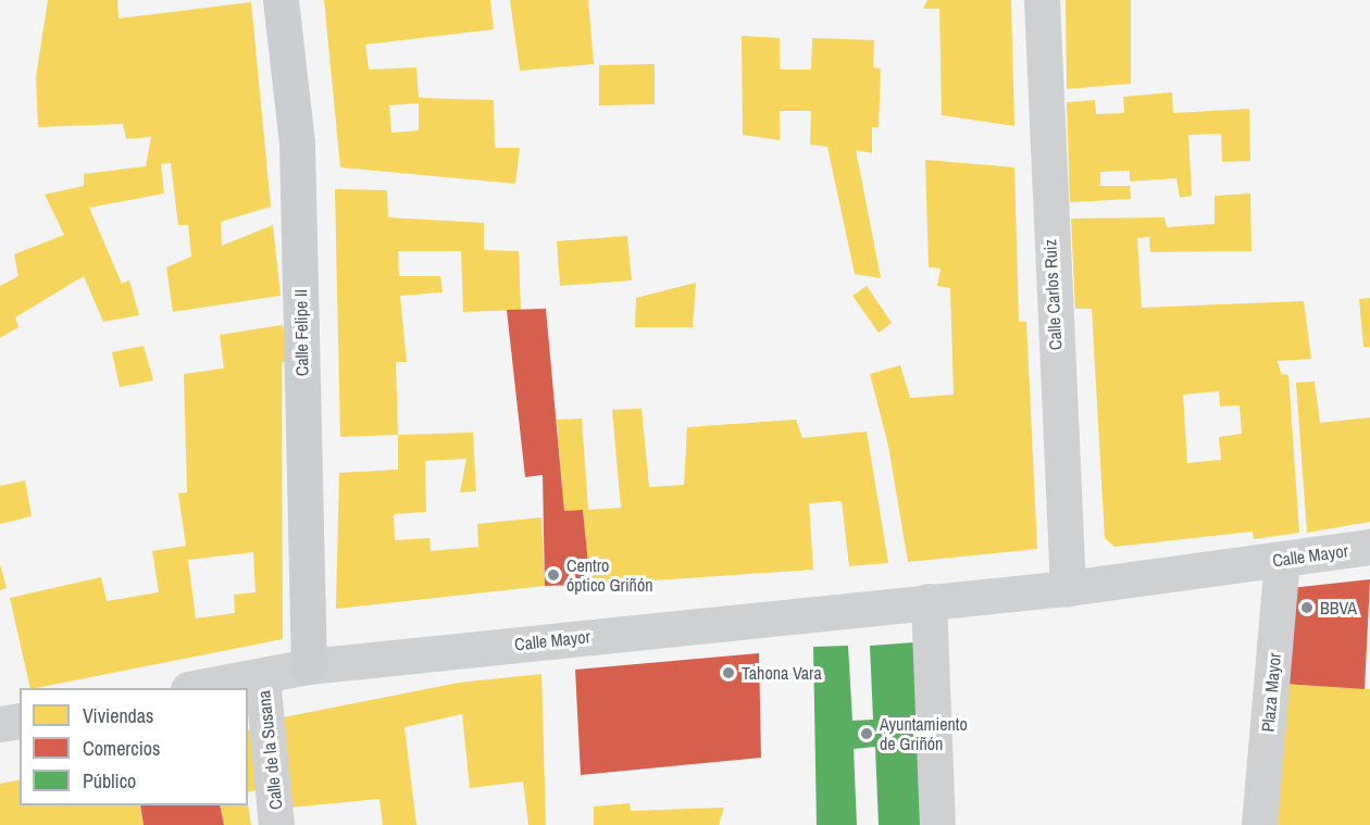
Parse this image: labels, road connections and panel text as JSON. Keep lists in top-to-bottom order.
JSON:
{
  "streets": {
    "main road": ["Calle Felipe II"],
    "street": [
      "Calle Carlos Ruiz",
      "Calle Mayor",
      "Plaza Mayor",
      "Calle de la Susana"
    ]
  },
  "crossings": [
    ["Calle Carlos Ruiz", "Calle Mayor"],
    ["Calle Felipe II", "Calle Mayor"],
    ["Calle Mayor", "Plaza Mayor"],
    ["Calle Mayor", "Calle de la Susana"]
  ],
  "places": [
    "Centro óptico Griñón",
    "BBVA",
    "Tahona Vara",
    "Ayuntamiento de Griñón"
  ],
  "legend": ["Viviendas", "Comercios", "Público"]
}
